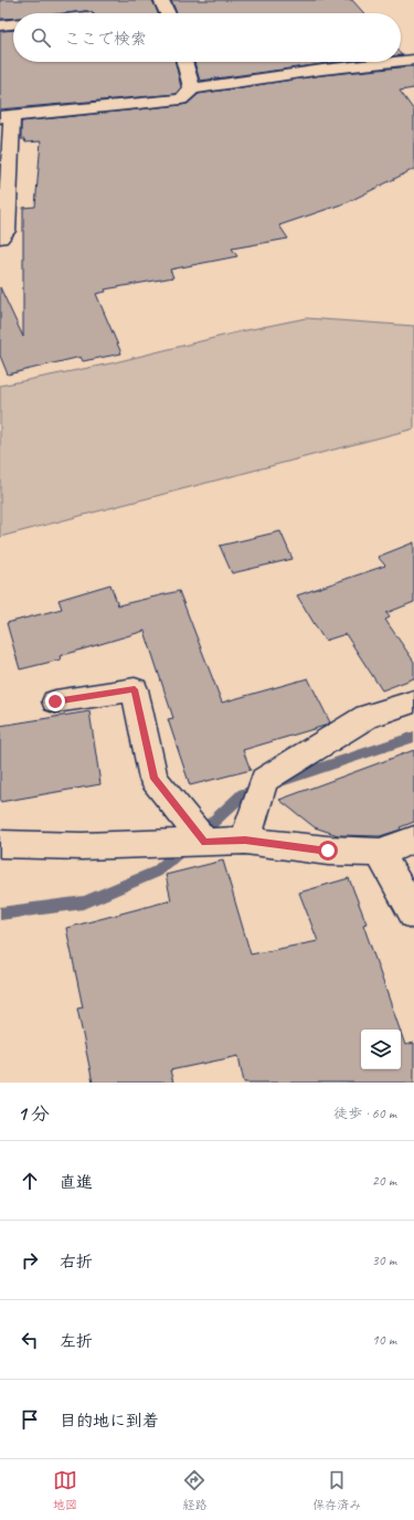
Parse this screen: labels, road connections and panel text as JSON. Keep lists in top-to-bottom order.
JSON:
{
  "page": {
    "search": "ここで検索",
    "heading": ["1 分", "徒歩 · 60 m"],
    "list": [
      ["直進", "20 m"],
      ["右折", "30 m"],
      ["左折", "10 m"],
      "目的地に到着"
    ],
    "nav": ["地図", "経路", "保存済み"]
  }
}
